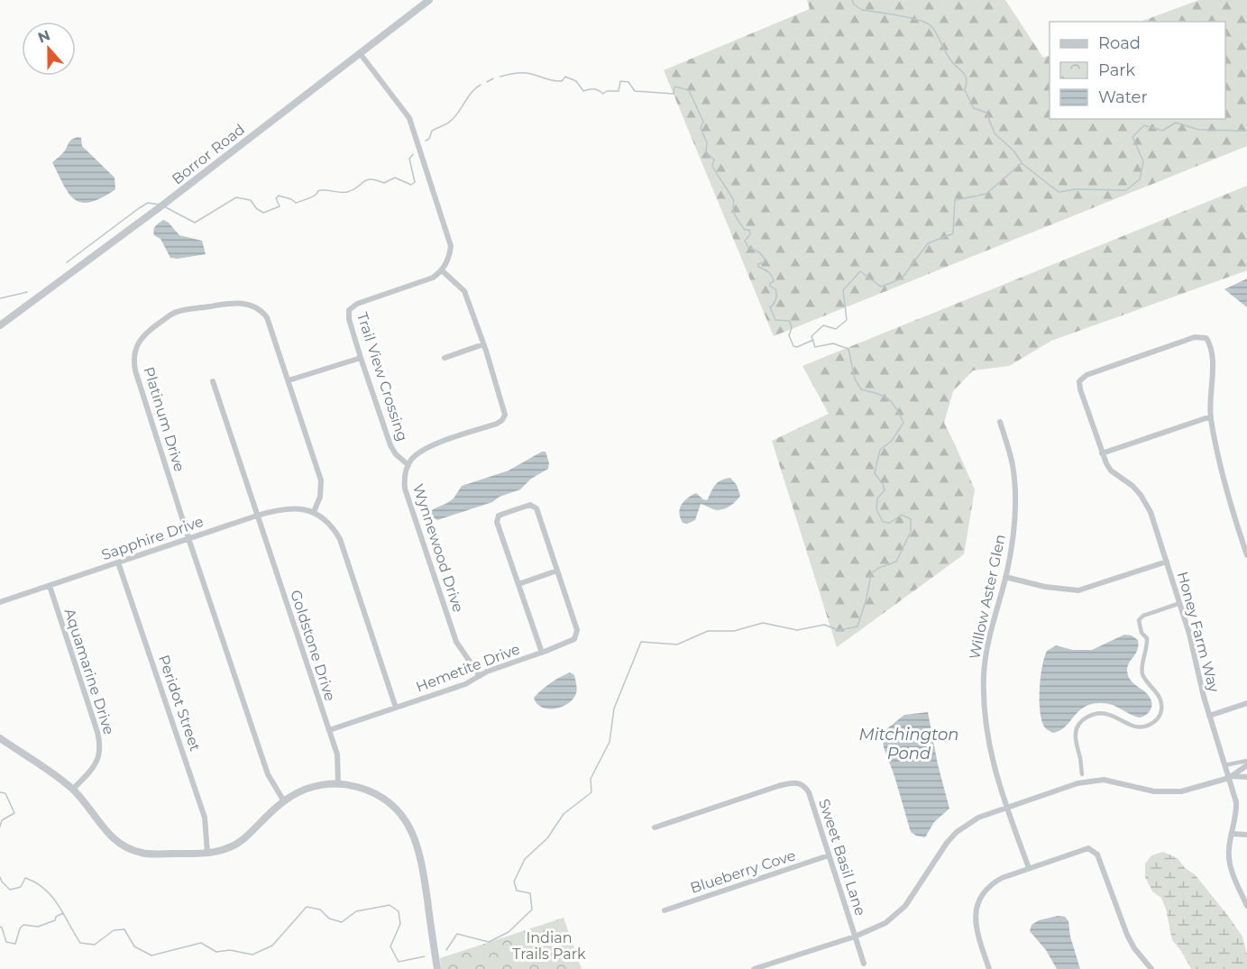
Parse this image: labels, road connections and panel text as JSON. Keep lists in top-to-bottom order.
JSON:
{
  "streets": {
    "street": [
      "Borror Road",
      "Trail View Crossing",
      "Platinum Drive",
      "Sapphire Drive",
      "Wynnewood Drive",
      "Willow Aster Glen",
      "Honey Farm Way",
      "Goldstone Drive",
      "Hemetite Drive",
      "Aquamarine Drive",
      "Peridot Street",
      "Sweet Basil Lane",
      "Blueberry Cove"
    ]
  },
  "crossings": [
    ["Trail View Crossing", "Wynnewood Drive"],
    ["Platinum Drive", "Sapphire Drive"],
    ["Sapphire Drive", "Goldstone Drive"],
    ["Sapphire Drive", "Aquamarine Drive"],
    ["Sapphire Drive", "Peridot Street"],
    ["Wynnewood Drive", "Hemetite Drive"],
    ["Goldstone Drive", "Hemetite Drive"],
    ["Sweet Basil Lane", "Blueberry Cove"]
  ],
  "water": ["Mitchington Pond"],
  "parks": ["Indian Trails Park"],
  "legend": ["Road", "Park", "Water"],
  "north": "top"
}
